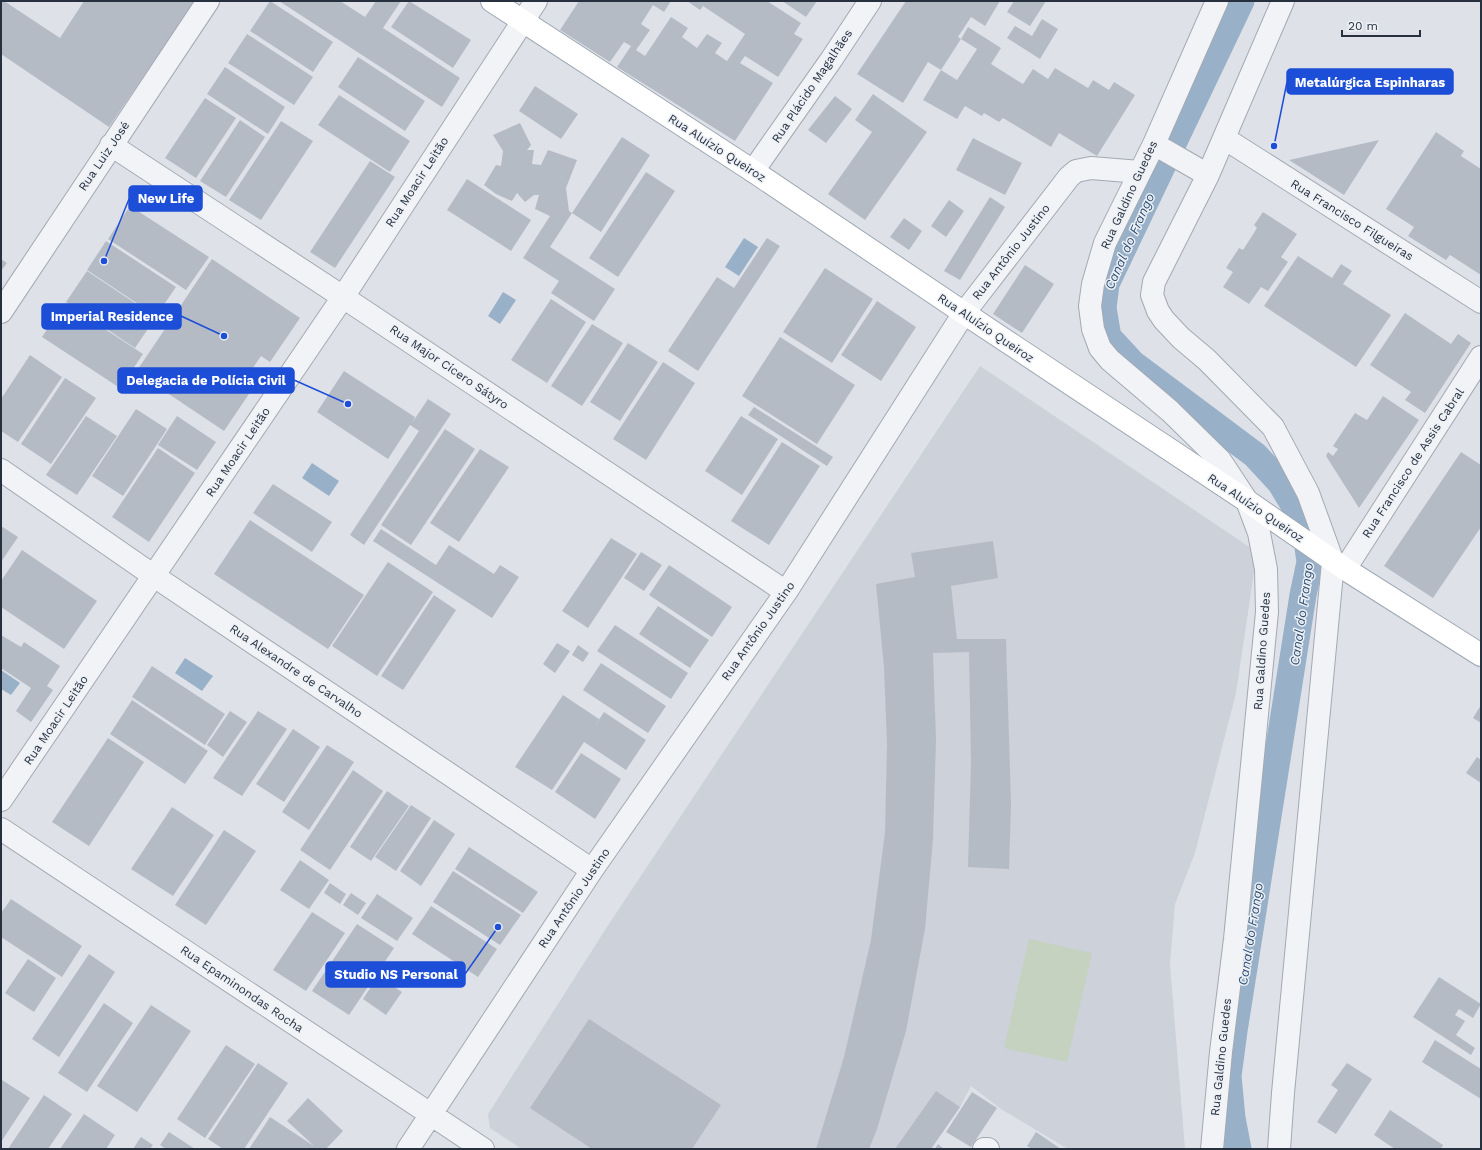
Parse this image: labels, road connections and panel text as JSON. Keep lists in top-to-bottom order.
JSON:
{
  "streets": {
    "main road": ["Rua Aluízio Queiroz"],
    "street": [
      "Rua Plácido Magalhães",
      "Rua Luiz José",
      "Rua Moacir Leitão",
      "Rua Galdino Guedes",
      "Rua Francisco Filgueiras",
      "Rua Antônio Justino",
      "Rua Major Cícero Sátyro",
      "Rua Francisco de Assis Cabral",
      "Rua Alexandre de Carvalho",
      "Rua Epaminondas Rocha"
    ]
  },
  "crossings": [
    ["Rua Plácido Magalhães", "Rua Aluízio Queiroz"],
    ["Rua Aluízio Queiroz", "Rua Moacir Leitão"],
    ["Rua Aluízio Queiroz", "Rua Galdino Guedes"],
    ["Rua Aluízio Queiroz", "Rua Antônio Justino"],
    ["Rua Aluízio Queiroz", "Rua Francisco de Assis Cabral"],
    ["Rua Luiz José", "Rua Major Cícero Sátyro"],
    ["Rua Moacir Leitão", "Rua Major Cícero Sátyro"],
    ["Rua Moacir Leitão", "Rua Alexandre de Carvalho"],
    ["Rua Galdino Guedes", "Rua Antônio Justino"],
    ["Rua Antônio Justino", "Rua Major Cícero Sátyro"],
    ["Rua Antônio Justino", "Rua Alexandre de Carvalho"],
    ["Rua Antônio Justino", "Rua Epaminondas Rocha"]
  ],
  "water": ["Canal do Frango"],
  "places": [
    "Metalúrgica Espinharas",
    "New Life",
    "Imperial Residence",
    "Delegacia de Polícia Civil",
    "Studio NS Personal"
  ],
  "scale_bar": "20 m"
}
